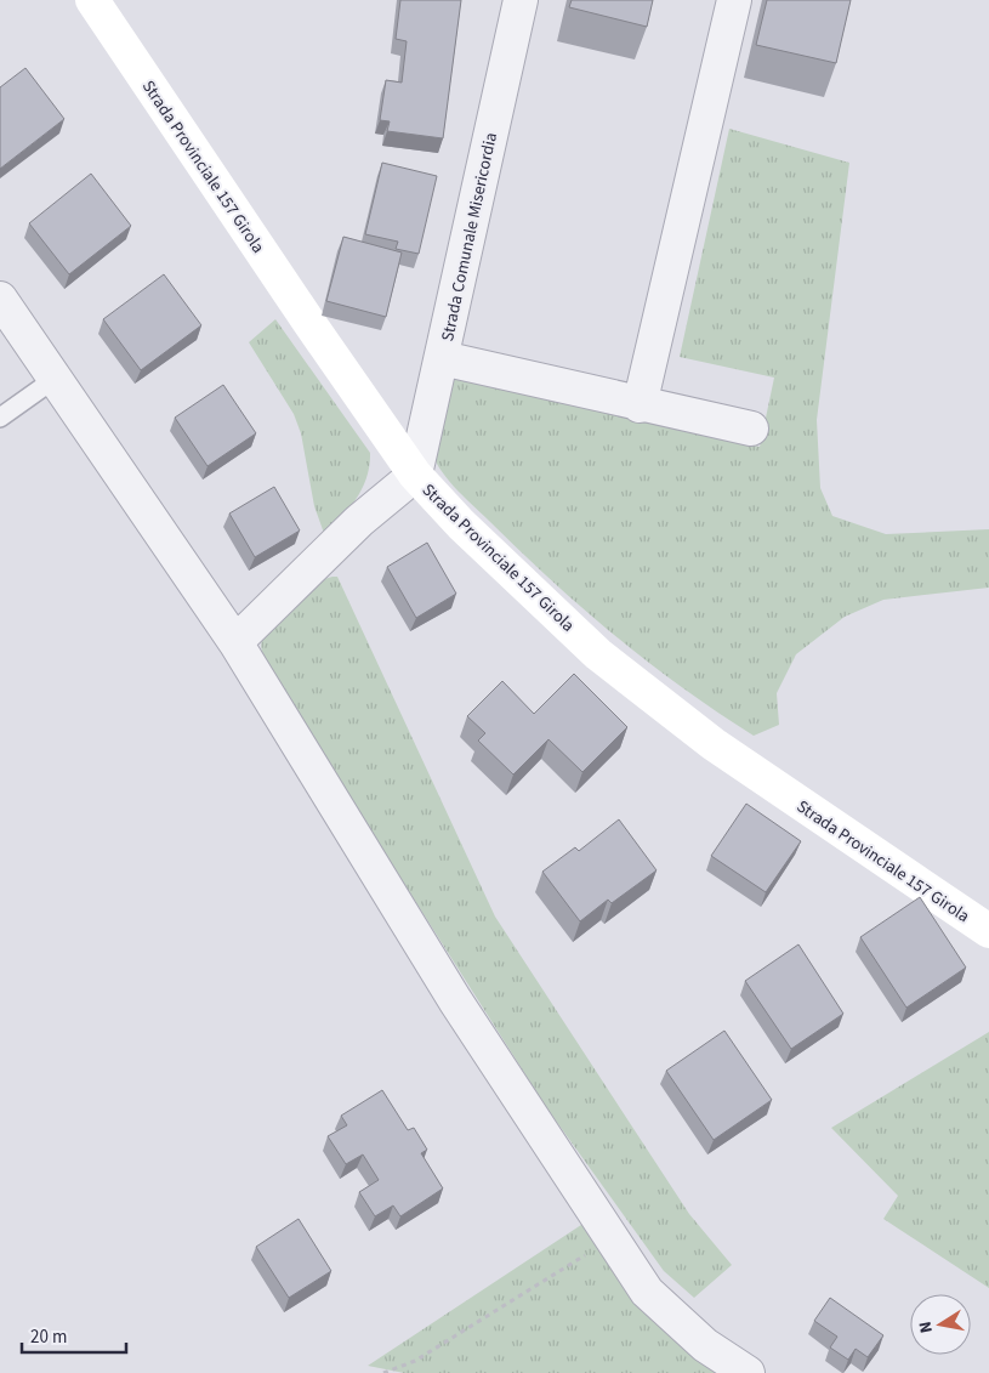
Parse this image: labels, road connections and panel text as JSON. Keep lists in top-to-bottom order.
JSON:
{
  "streets": {
    "main road": ["Strada Provinciale 157 Girola"],
    "street": ["Strada Comunale Misericordia"]
  },
  "crossings": [
    ["Strada Provinciale 157 Girola", "Strada Comunale Misericordia"]
  ],
  "scale_bar": "20 m",
  "north": "left"
}
